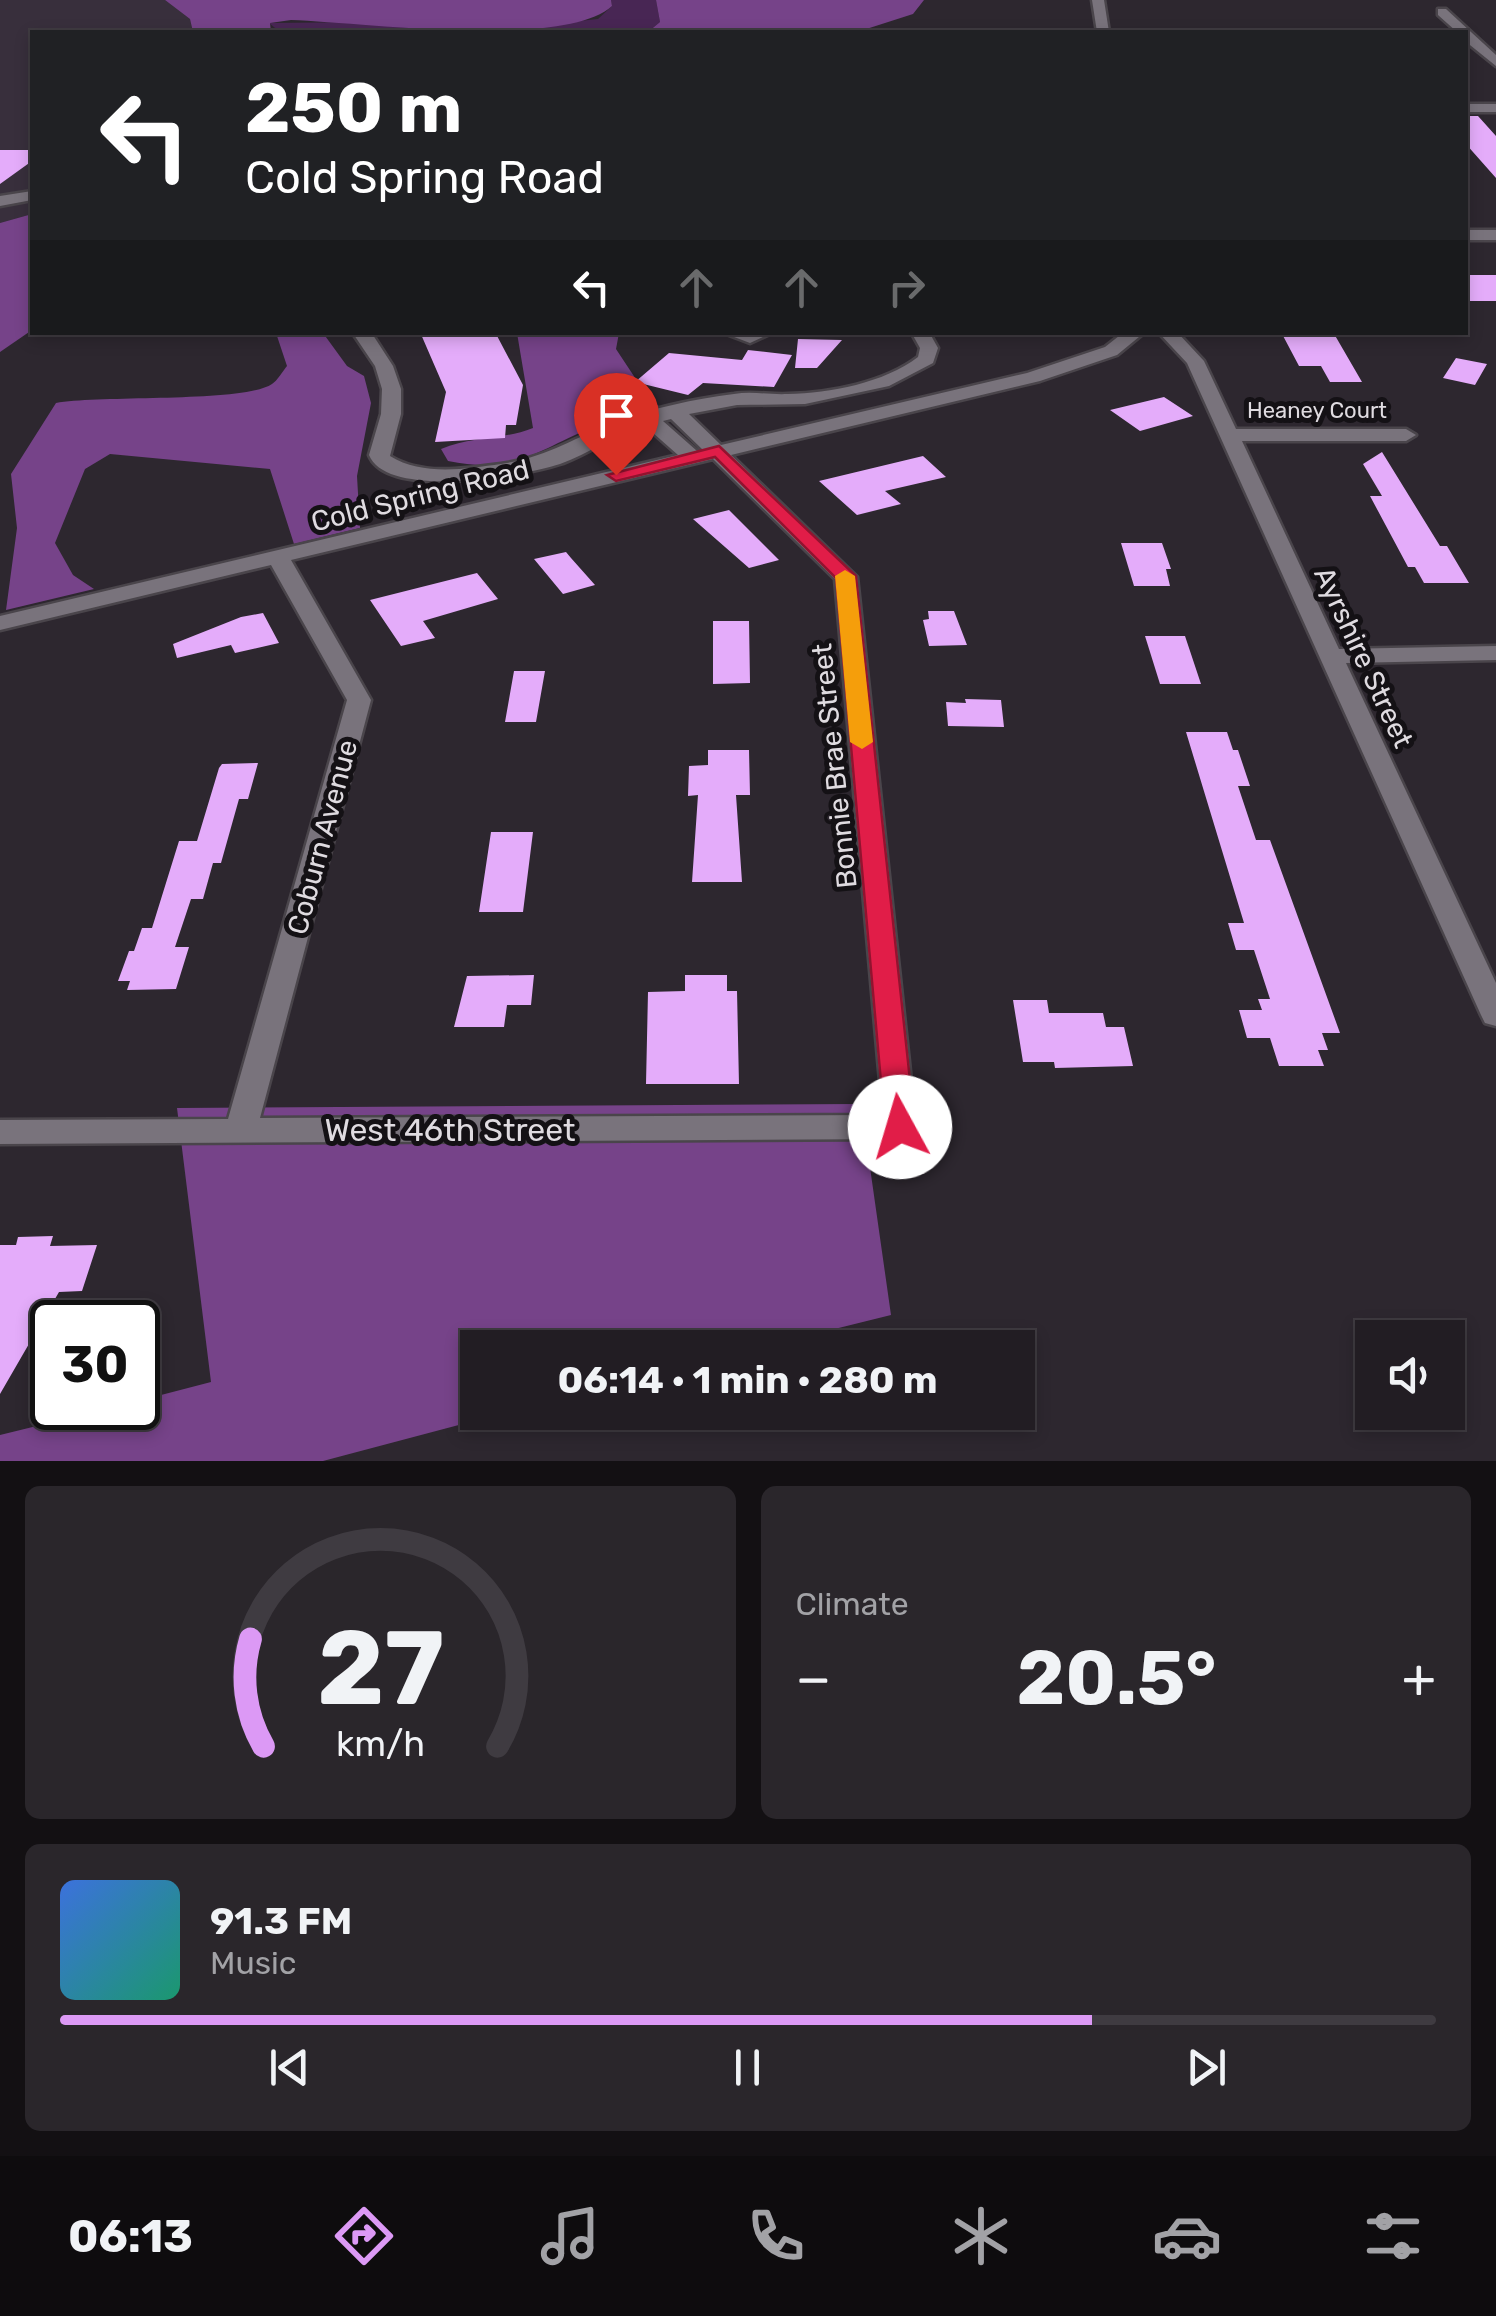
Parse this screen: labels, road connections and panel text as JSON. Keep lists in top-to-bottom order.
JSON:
{
  "streets": {
    "street": [
      "Heaney Court",
      "Cold Spring Road",
      "Ayrshire Street",
      "Bonnie Brae Street",
      "Coburn Avenue",
      "West 46th Street"
    ]
  },
  "crossings": [
    ["Heaney Court", "Ayrshire Street"],
    ["Cold Spring Road", "Bonnie Brae Street"],
    ["Cold Spring Road", "Coburn Avenue"],
    ["Bonnie Brae Street", "West 46th Street"],
    ["Coburn Avenue", "West 46th Street"]
  ],
  "page": {
    "turn": ["250 m", "Cold Spring Road"],
    "limit": "30",
    "trip": "06:14 · 1 min · 280 m",
    "tile": "Climate",
    "heat": ["−", "20.5°", "+"],
    "song": ["91.3 FM", "Music"],
    "tabs": "06:13",
    "gauge": ["27", "km/h"]
  }
}
